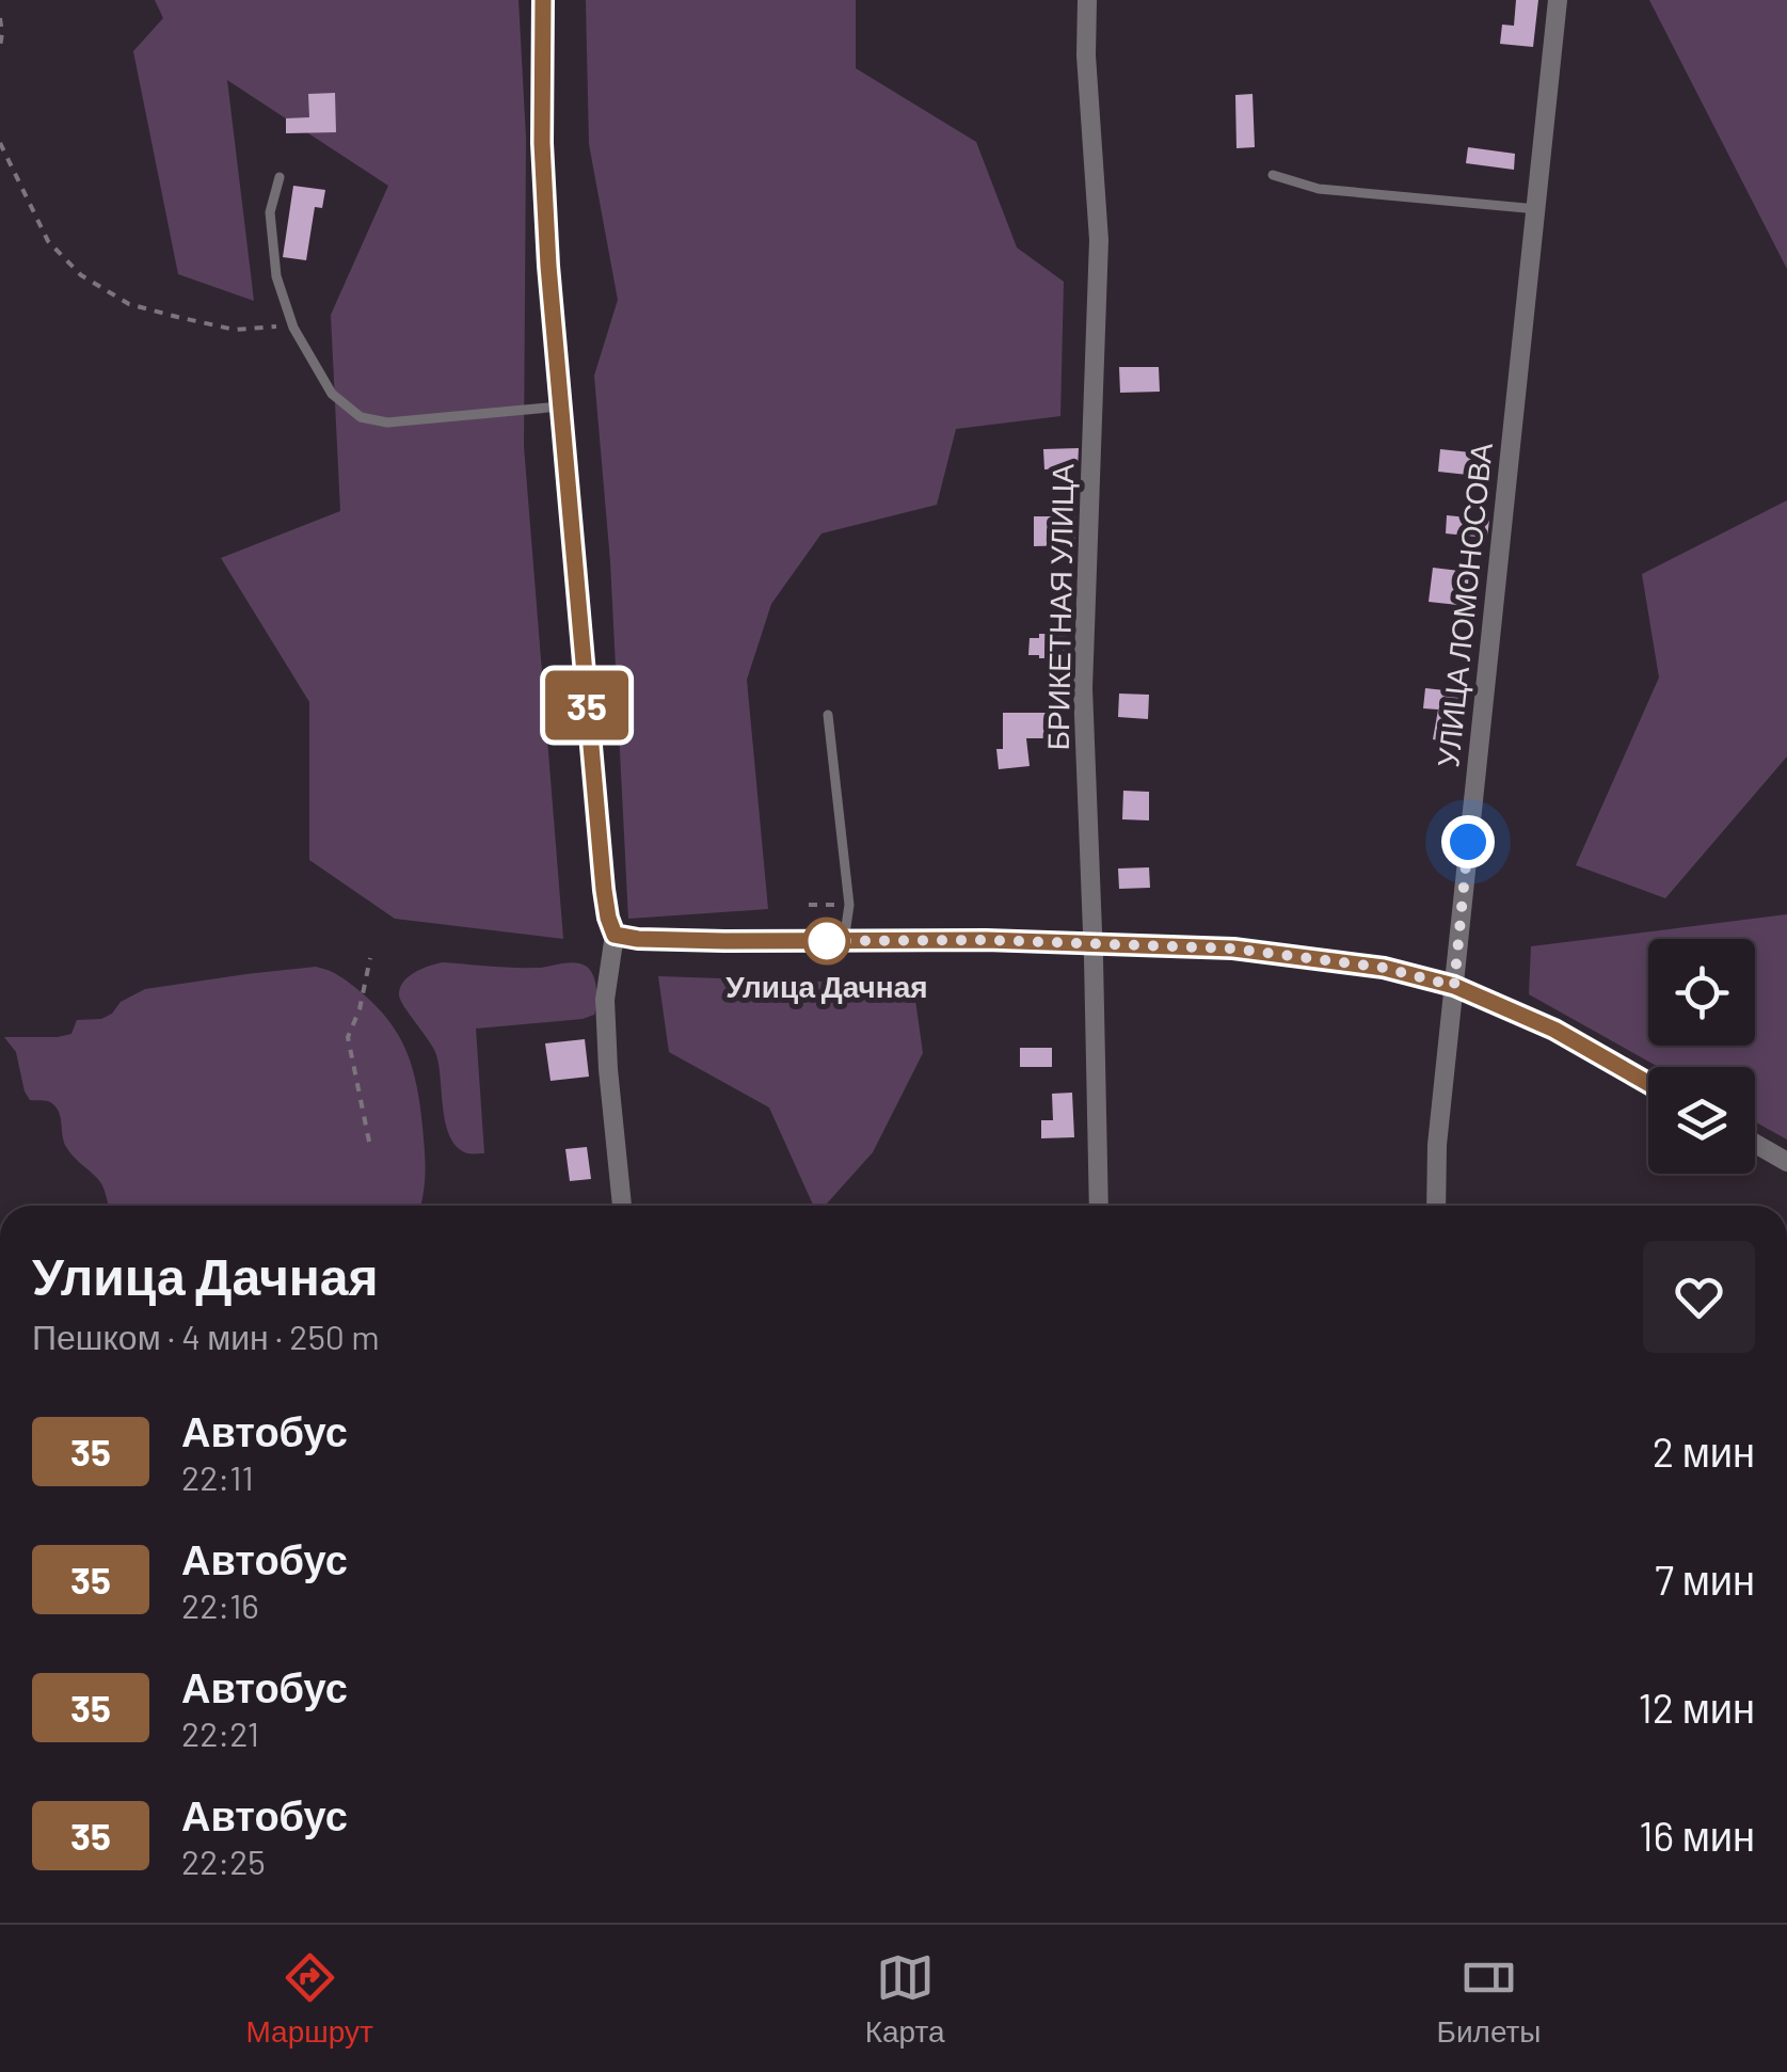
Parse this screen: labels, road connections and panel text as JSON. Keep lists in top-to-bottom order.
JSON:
{
  "streets": {
    "street": ["УЛИЦА ЛОМОНОСОВА", "БРИКЕТНАЯ УЛИЦА"]
  },
  "places": ["Улица Дачная"],
  "lines": ["bus line 35"],
  "page": {
    "on_map": "35",
    "heading": ["Улица Дачная", "Пешком · 4 мин · 250 m"],
    "list": [
      {
        "mark": "35",
        "name": "Автобус",
        "note": "22:11",
        "value": "2 мин"
      },
      {
        "mark": "35",
        "name": "Автобус",
        "note": "22:16",
        "value": "7 мин"
      },
      {
        "mark": "35",
        "name": "Автобус",
        "note": "22:21",
        "value": "12 мин"
      },
      {
        "mark": "35",
        "name": "Автобус",
        "note": "22:25",
        "value": "16 мин"
      }
    ],
    "tabs": ["Маршрут", "Карта", "Билеты"]
  }
}
